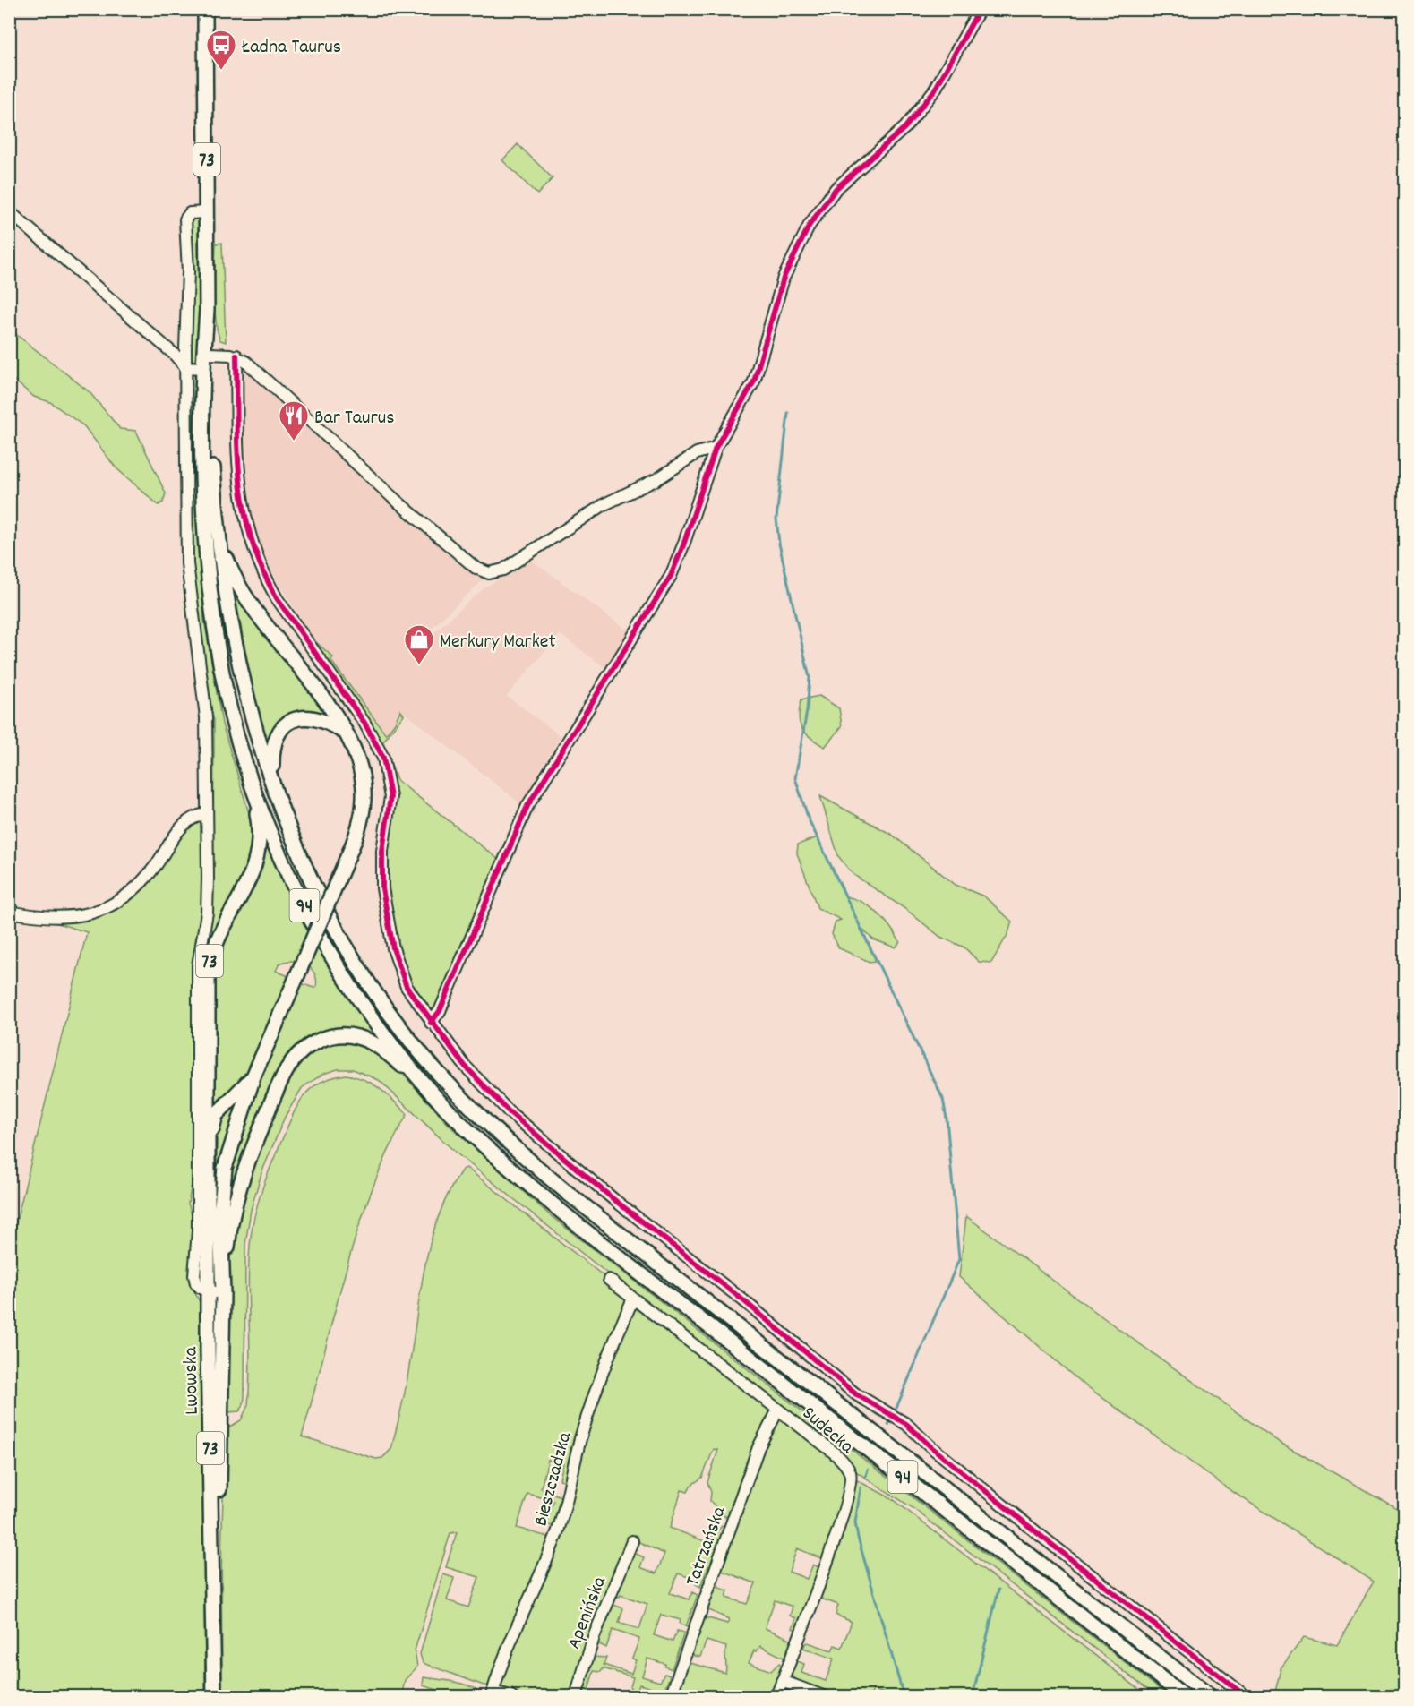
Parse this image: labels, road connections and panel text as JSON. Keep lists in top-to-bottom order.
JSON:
{
  "streets": {
    "main road": ["73", "94", "Lwowska"],
    "street": [
      "Sudecka",
      "Bieszczadzka",
      "Tatrzańska",
      "Apenińska"
    ]
  },
  "crossings": [
    ["73", "94"],
    ["73", "Lwowska"],
    ["Sudecka", "Bieszczadzka"],
    ["Sudecka", "Tatrzańska"]
  ],
  "places": {
    "bus stop": ["Ładna Taurus"],
    "restaurant": ["Bar Taurus"],
    "shop": ["Merkury Market"]
  }
}
